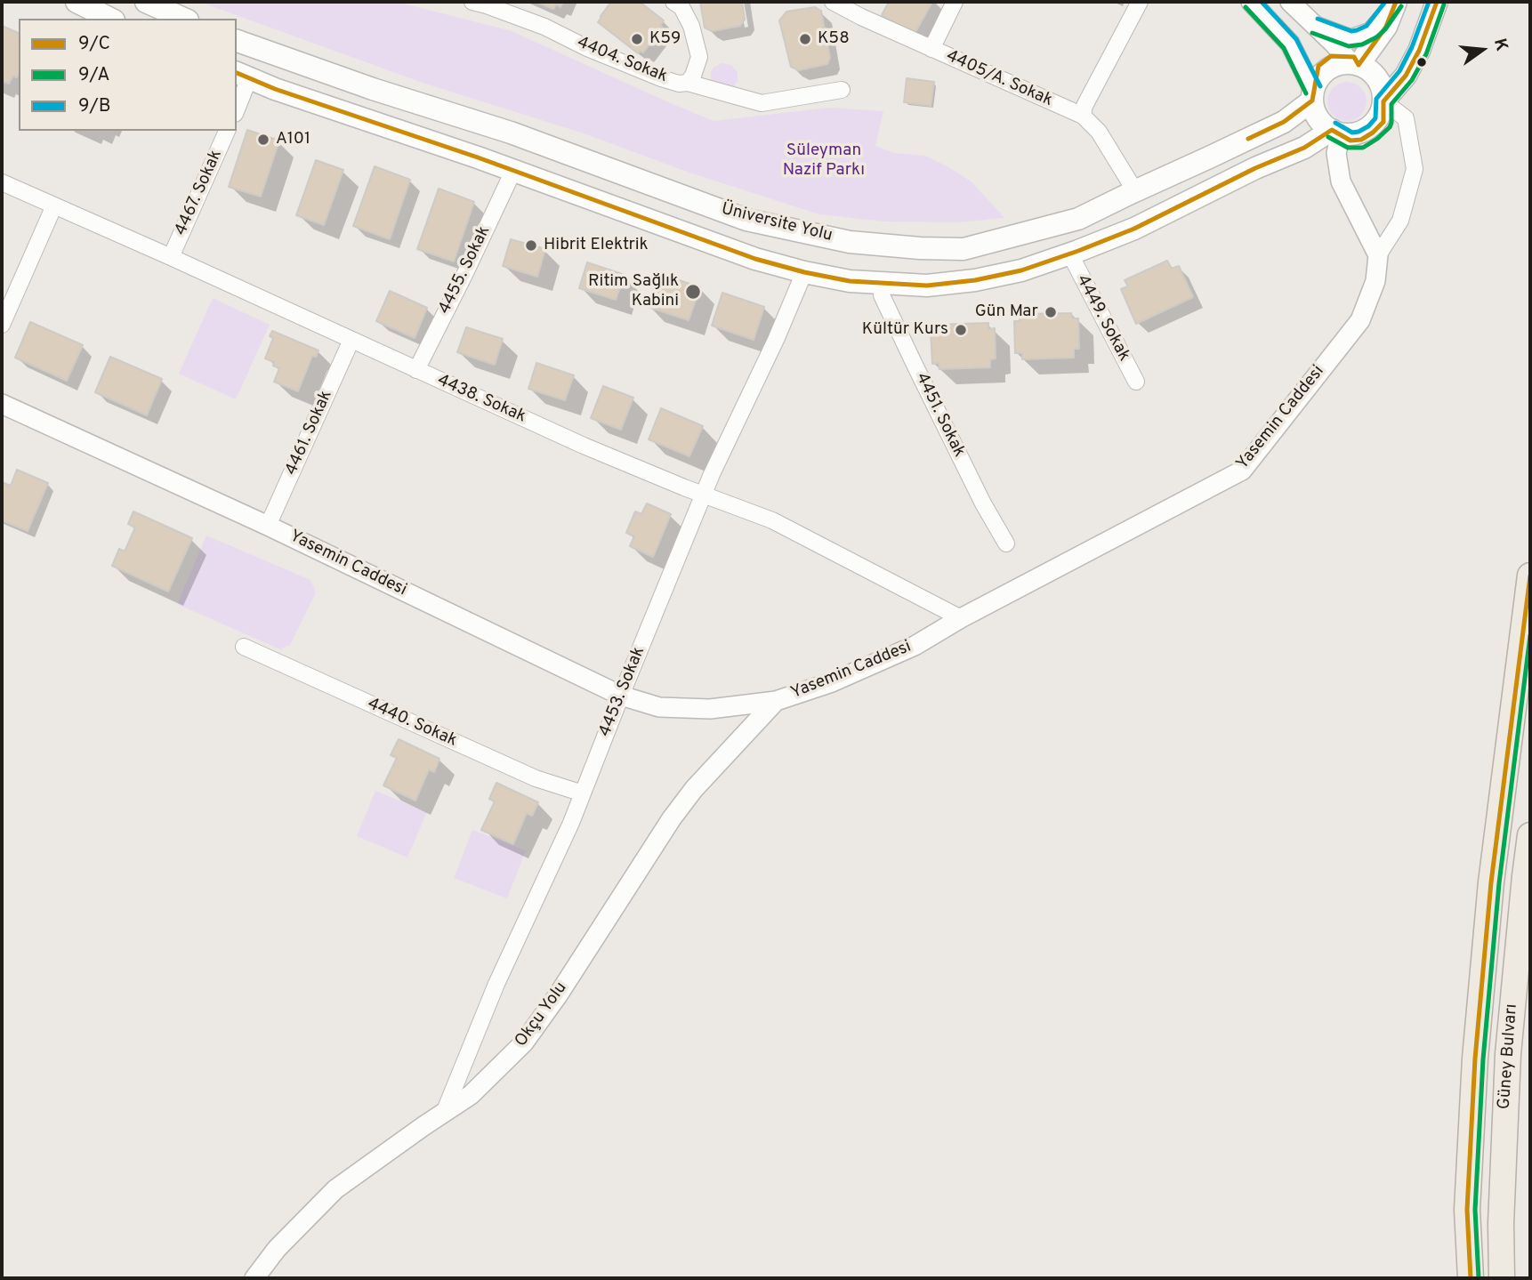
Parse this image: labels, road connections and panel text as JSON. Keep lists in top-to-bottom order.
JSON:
{
  "streets": {
    "highway": ["Güney Bulvarı"],
    "main road": ["Üniversite Yolu"],
    "street": [
      "4404. Sokak",
      "4405/A. Sokak",
      "4467. Sokak",
      "4455. Sokak",
      "4449. Sokak",
      "4438. Sokak",
      "4451. Sokak",
      "Yasemin Caddesi",
      "4461. Sokak",
      "4453. Sokak",
      "4440. Sokak",
      "Okçu Yolu"
    ]
  },
  "crossings": [
    ["4405/A. Sokak", "Üniversite Yolu"],
    ["4467. Sokak", "4438. Sokak"],
    ["4455. Sokak", "4438. Sokak"],
    ["4438. Sokak", "Yasemin Caddesi"],
    ["4438. Sokak", "4461. Sokak"],
    ["4438. Sokak", "4453. Sokak"],
    ["Yasemin Caddesi", "4461. Sokak"],
    ["Yasemin Caddesi", "4453. Sokak"],
    ["Yasemin Caddesi", "Okçu Yolu"],
    ["4453. Sokak", "4440. Sokak"],
    ["4453. Sokak", "Okçu Yolu"]
  ],
  "parks": ["Süleyman Nazif Parkı"],
  "places": [
    "K59",
    "K58",
    "A101",
    "Hibrit Elektrik",
    "Ritim Sağlık Kabini",
    "Gün Mar",
    "Kültür Kurs"
  ],
  "lines": ["transit line 9/C", "transit line 9/B", "transit line 9/A"],
  "legend": ["9/C", "9/A", "9/B"],
  "north": "right"
}
